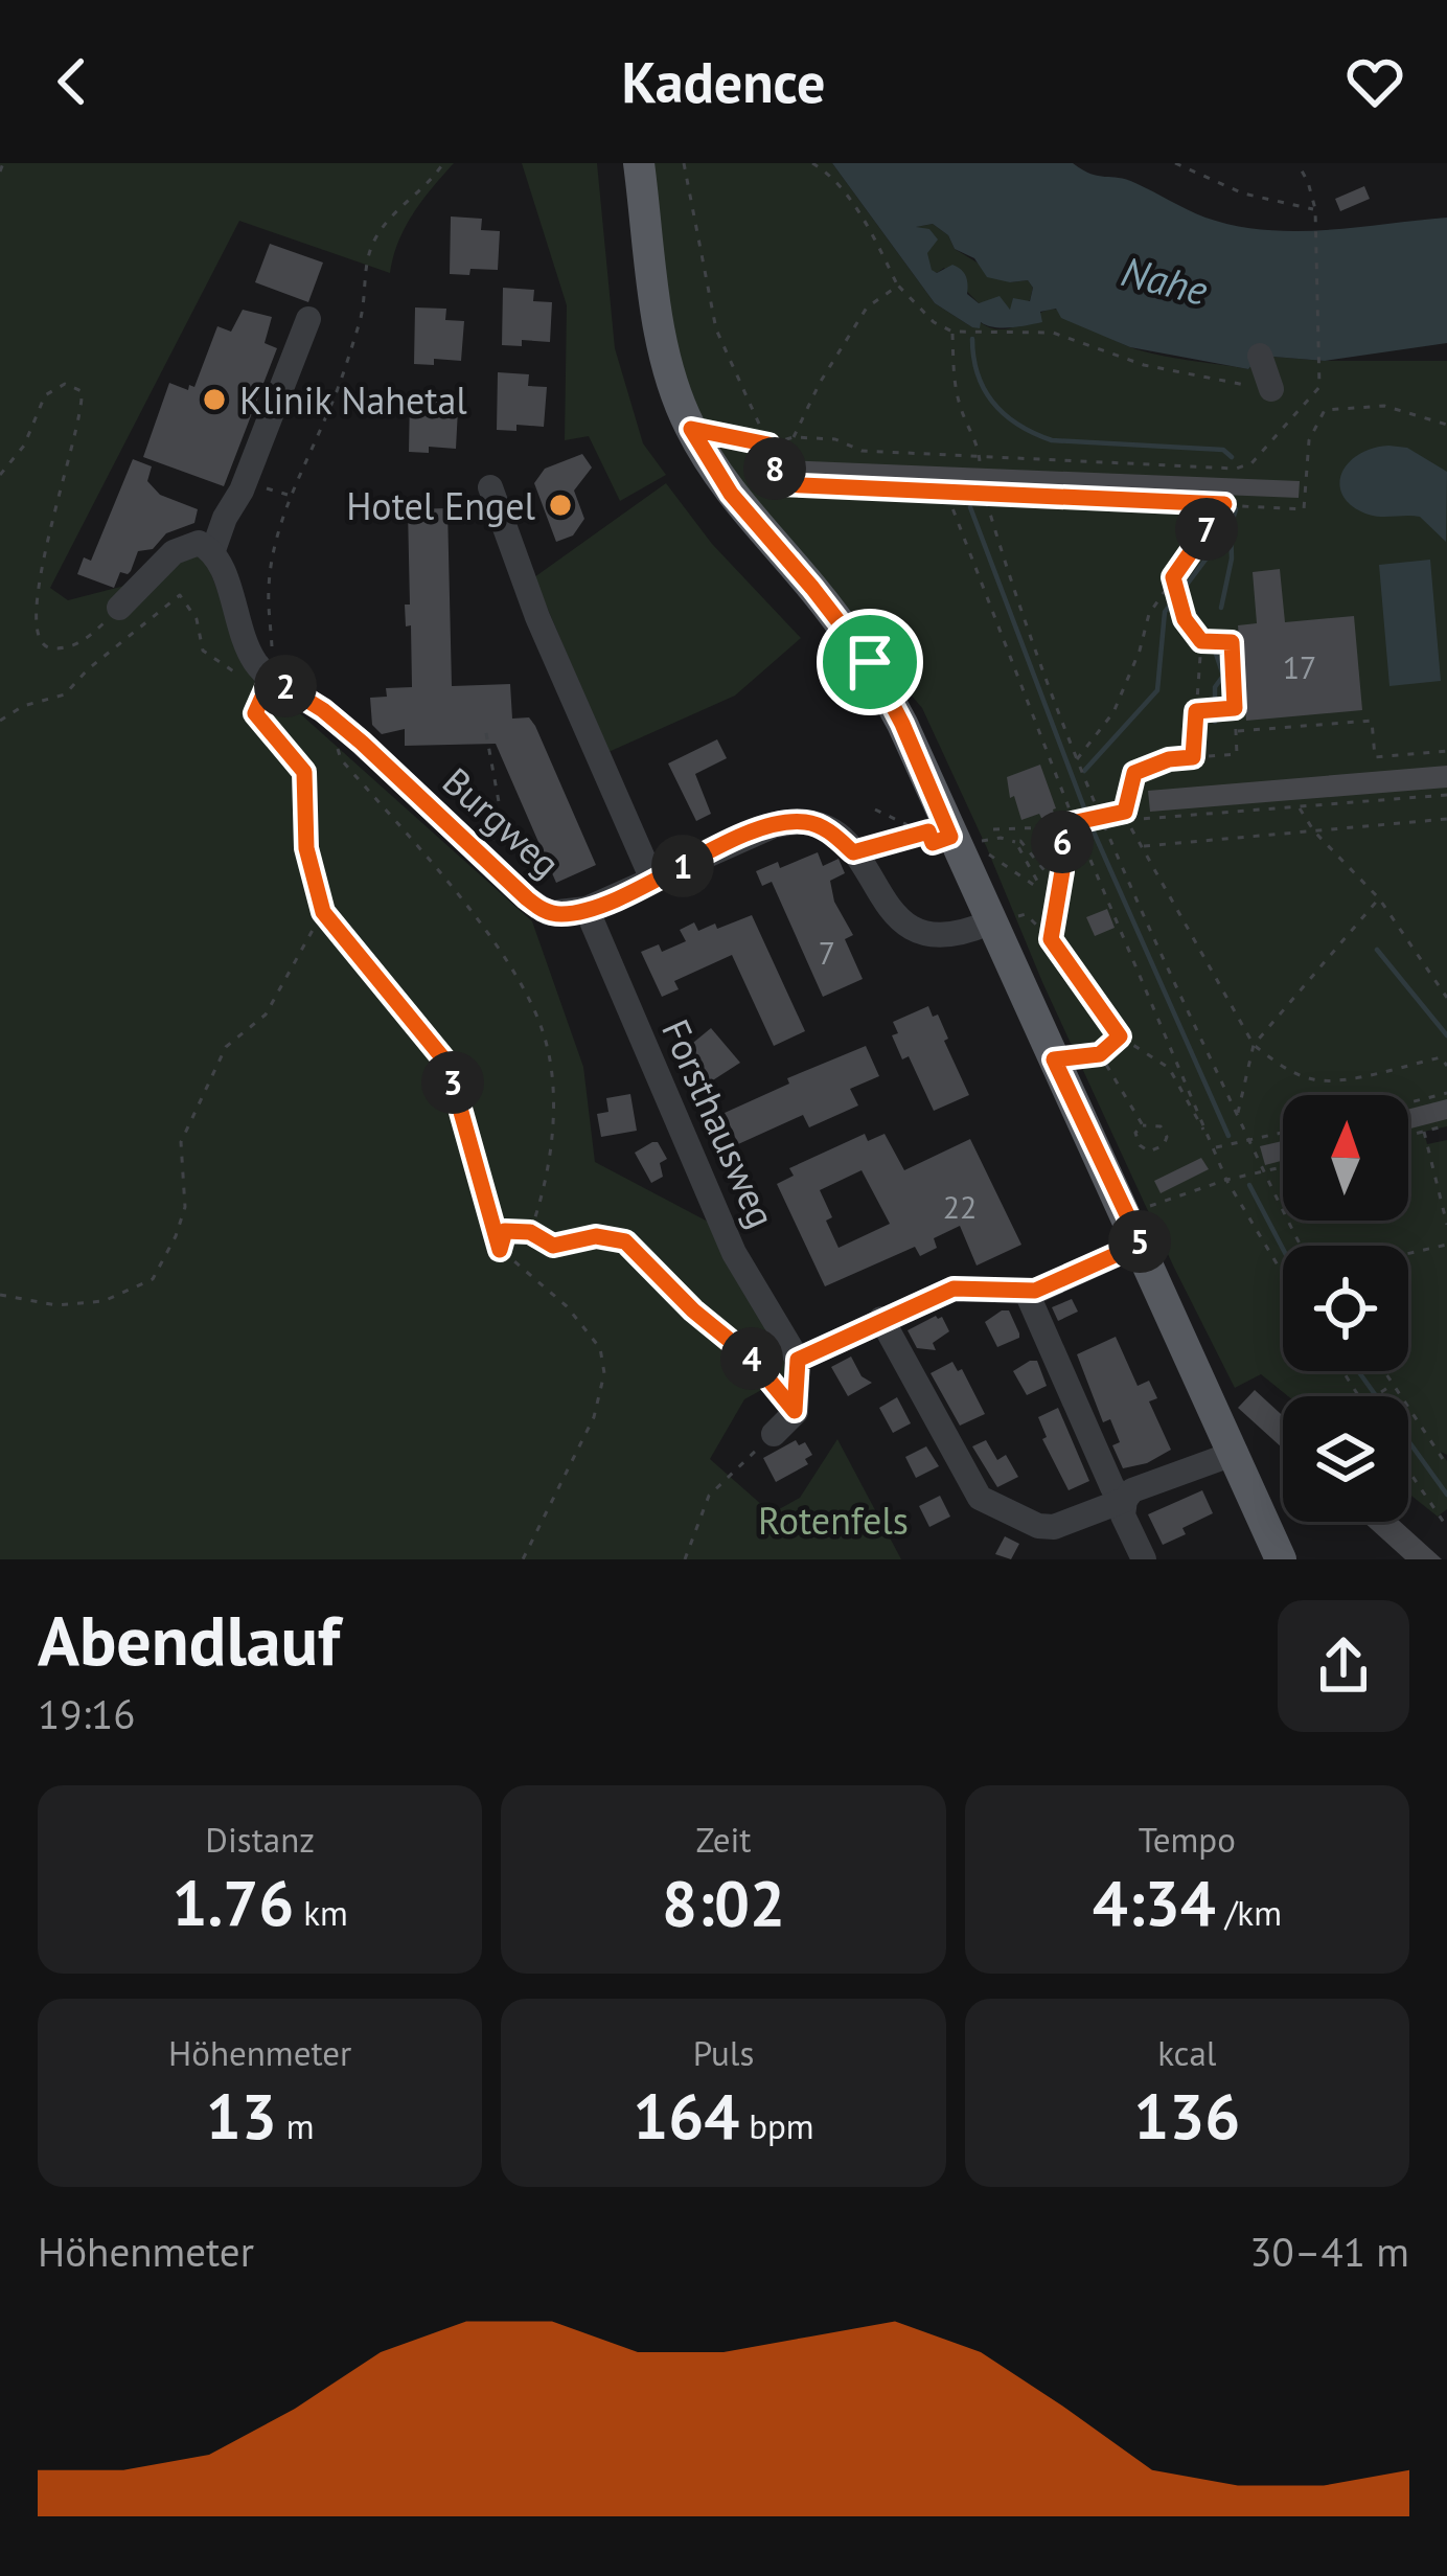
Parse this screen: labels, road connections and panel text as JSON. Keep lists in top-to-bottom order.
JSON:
{
  "streets": {
    "street": ["Burgweg", "Forsthausweg"]
  },
  "crossings": [
    ["Burgweg", "Forsthausweg"]
  ],
  "water": ["Nahe"],
  "parks": ["Rotenfels"],
  "places": ["Klinik Nahetal", "Hotel Engel"],
  "house_numbers": ["17", "7", "22"],
  "north": "top",
  "page": {
    "header": "Kadence",
    "pins": [
      "8",
      "7",
      "2",
      "6",
      "1",
      "3",
      "5",
      "4"
    ],
    "heading": ["Abendlauf", "19:16"],
    "stats": [
      ["Distanz", "1.76 km"],
      ["Zeit", "8:02"],
      ["Tempo", "4:34 /km"],
      ["Höhenmeter", "13 m"],
      ["Puls", "164 bpm"],
      ["kcal", "136"]
    ],
    "chart": ["Höhenmeter", "30–41 m"]
  }
}
